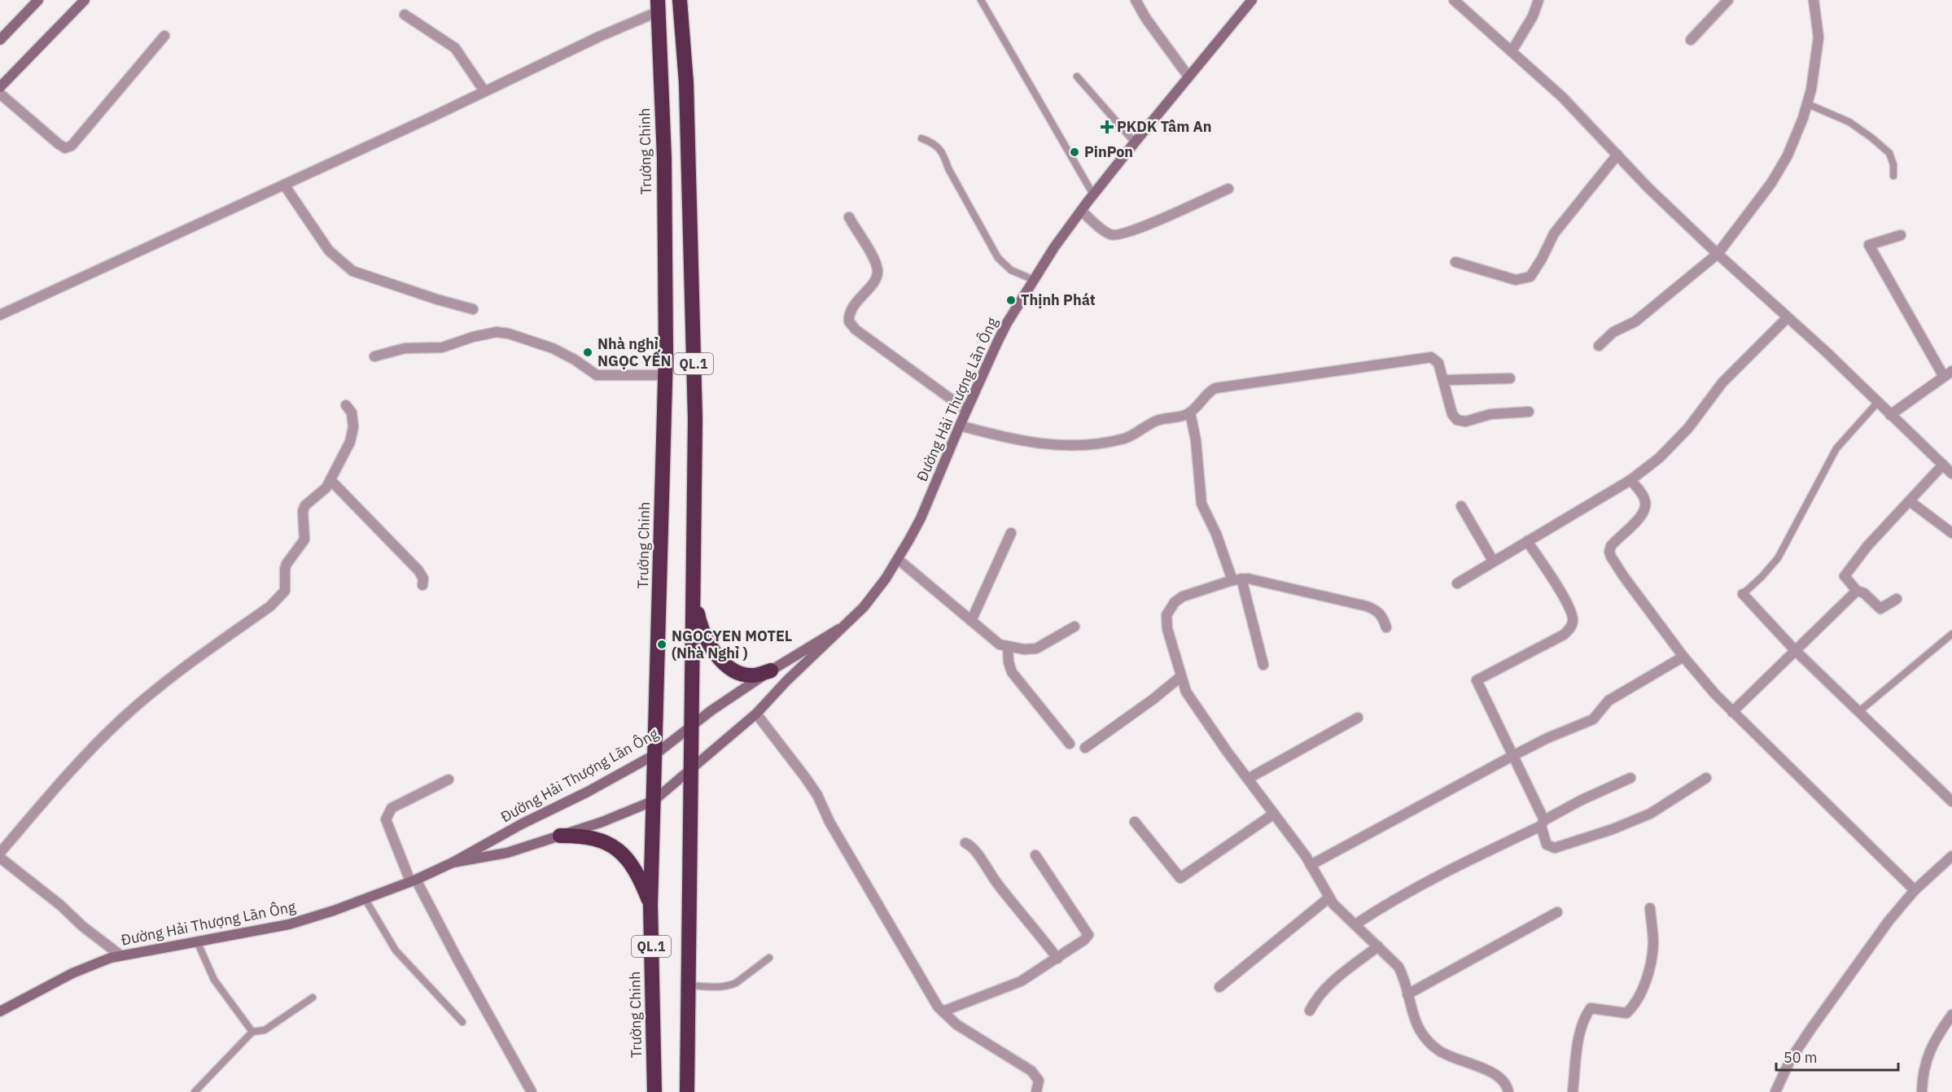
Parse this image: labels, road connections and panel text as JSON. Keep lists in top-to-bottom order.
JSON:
{
  "streets": {
    "highway": ["Trường Chinh", "QL.1"],
    "street": ["Đường Hải Thượng Lãn Ông"]
  },
  "crossings": [
    ["Trường Chinh", "Đường Hải Thượng Lãn Ông"],
    ["QL.1", "Đường Hải Thượng Lãn Ông"]
  ],
  "places": {
    "health": ["PKDK Tâm An"],
    "other": [
      "PinPon",
      "Thịnh Phát",
      "Nhà nghỉ NGỌC YẾN",
      "NGOCYEN MOTEL (Nhà Nghỉ )"
    ]
  },
  "scale_bar": "50 m"
}
